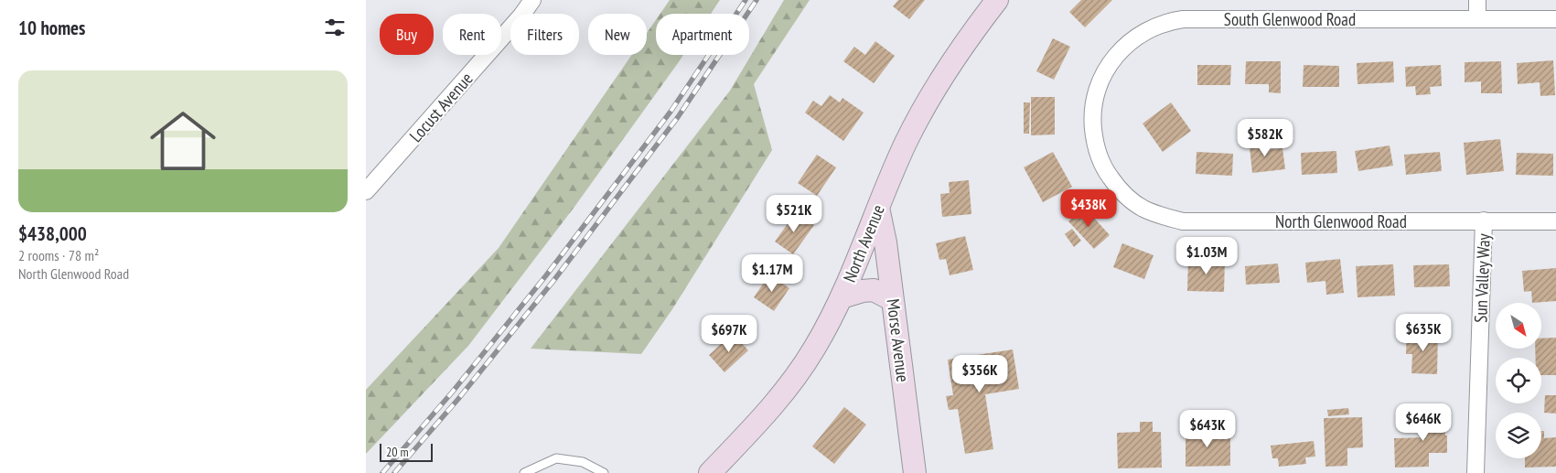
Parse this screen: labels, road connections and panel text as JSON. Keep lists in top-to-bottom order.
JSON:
{
  "streets": {
    "main road": ["North Avenue", "Morse Avenue"],
    "street": [
      "South Glenwood Road",
      "Locust Avenue",
      "North Glenwood Road",
      "Sun Valley Way"
    ]
  },
  "crossings": [
    ["South Glenwood Road", "North Glenwood Road"],
    ["North Glenwood Road", "Sun Valley Way"],
    ["North Avenue", "Morse Avenue"]
  ],
  "scale_bar": "20 m",
  "north": "bottom right",
  "page": {
    "heading": "10 homes",
    "chip": [
      "Buy",
      "Rent",
      "Filters",
      "New",
      "Apartment"
    ],
    "list": [
      {
        "name": "$438,000",
        "note": "2 rooms · 78 m² · North Glenwood Road"
      }
    ],
    "price": [
      "$582K",
      "$438K",
      "$521K",
      "$1.03M",
      "$1.17M",
      "$635K",
      "$697K",
      "$356K",
      "$646K",
      "$643K"
    ],
    "scale": "20 m"
  }
}
